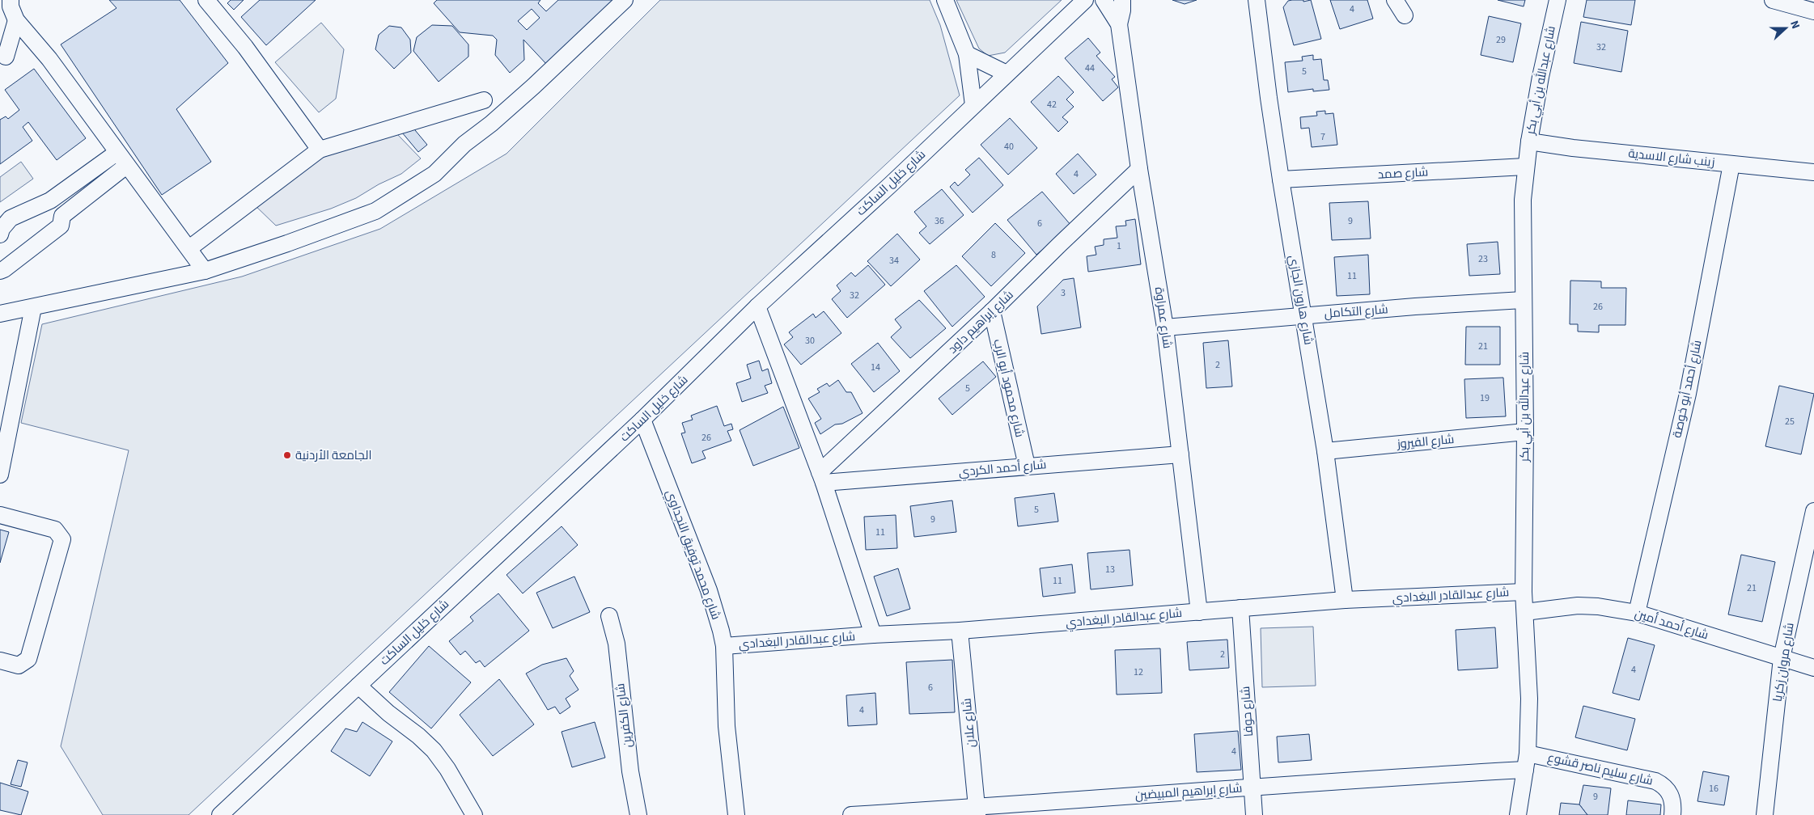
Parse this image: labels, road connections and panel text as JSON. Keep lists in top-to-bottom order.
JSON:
{
  "streets": {
    "street": [
      "شارع عبدالله بن أبي بكر",
      "زينب شارع الاسدية",
      "شارع صمد",
      "شارع خليل الساكت",
      "شارع هارون الجازي",
      "شارع التكامل",
      "شارع عمراوة",
      "شارع إبراهيم داود",
      "شارع محمود أبو الرب",
      "شارع أحمد أبو خوصة",
      "شارع الفيروز",
      "شارع أحمد الكردي",
      "شارع محمد توفيق النجداوي",
      "شارع عبدالقادر البغدادي",
      "شارع أحمد أمين",
      "شارع مروان زكريا",
      "شارع حوفا",
      "شارع الكفرين",
      "شارع علان",
      "شارع سليم ناصر قشوع",
      "شارع إبراهيم المبيضين"
    ]
  },
  "crossings": [
    ["شارع عبدالله بن أبي بكر", "زينب شارع الاسدية"],
    ["شارع عبدالله بن أبي بكر", "شارع صمد"],
    ["شارع عبدالله بن أبي بكر", "شارع التكامل"],
    ["شارع عبدالله بن أبي بكر", "شارع الفيروز"],
    ["شارع عبدالله بن أبي بكر", "شارع عبدالقادر البغدادي"],
    ["شارع عبدالله بن أبي بكر", "شارع أحمد أمين"],
    ["شارع عبدالله بن أبي بكر", "شارع سليم ناصر قشوع"],
    ["شارع عبدالله بن أبي بكر", "شارع إبراهيم المبيضين"],
    ["زينب شارع الاسدية", "شارع أحمد أبو خوصة"],
    ["شارع صمد", "شارع هارون الجازي"],
    ["شارع خليل الساكت", "شارع محمد توفيق النجداوي"],
    ["شارع هارون الجازي", "شارع التكامل"],
    ["شارع هارون الجازي", "شارع الفيروز"],
    ["شارع هارون الجازي", "شارع عبدالقادر البغدادي"],
    ["شارع التكامل", "شارع عمراوة"],
    ["شارع عمراوة", "شارع إبراهيم داود"],
    ["شارع عمراوة", "شارع أحمد الكردي"],
    ["شارع عمراوة", "شارع عبدالقادر البغدادي"],
    ["شارع إبراهيم داود", "شارع محمود أبو الرب"],
    ["شارع إبراهيم داود", "شارع أحمد الكردي"],
    ["شارع محمود أبو الرب", "شارع أحمد الكردي"],
    ["شارع أحمد أبو خوصة", "شارع أحمد أمين"],
    ["شارع محمد توفيق النجداوي", "شارع عبدالقادر البغدادي"],
    ["شارع عبدالقادر البغدادي", "شارع حوفا"],
    ["شارع عبدالقادر البغدادي", "شارع علان"],
    ["شارع أحمد أمين", "شارع مروان زكريا"],
    ["شارع حوفا", "شارع إبراهيم المبيضين"],
    ["شارع علان", "شارع إبراهيم المبيضين"]
  ],
  "places": ["الجامعة الأردنية"],
  "house_numbers": [
    "4",
    "29",
    "32",
    "44",
    "5",
    "42",
    "7",
    "40",
    "4",
    "36",
    "9",
    "6",
    "1",
    "8",
    "23",
    "34",
    "11",
    "3",
    "32",
    "26",
    "30",
    "21",
    "2",
    "14",
    "5",
    "19",
    "25",
    "26",
    "5",
    "9",
    "11",
    "13",
    "11",
    "21",
    "2",
    "4",
    "12",
    "6",
    "4",
    "4",
    "16",
    "9"
  ],
  "north": "right"
}
